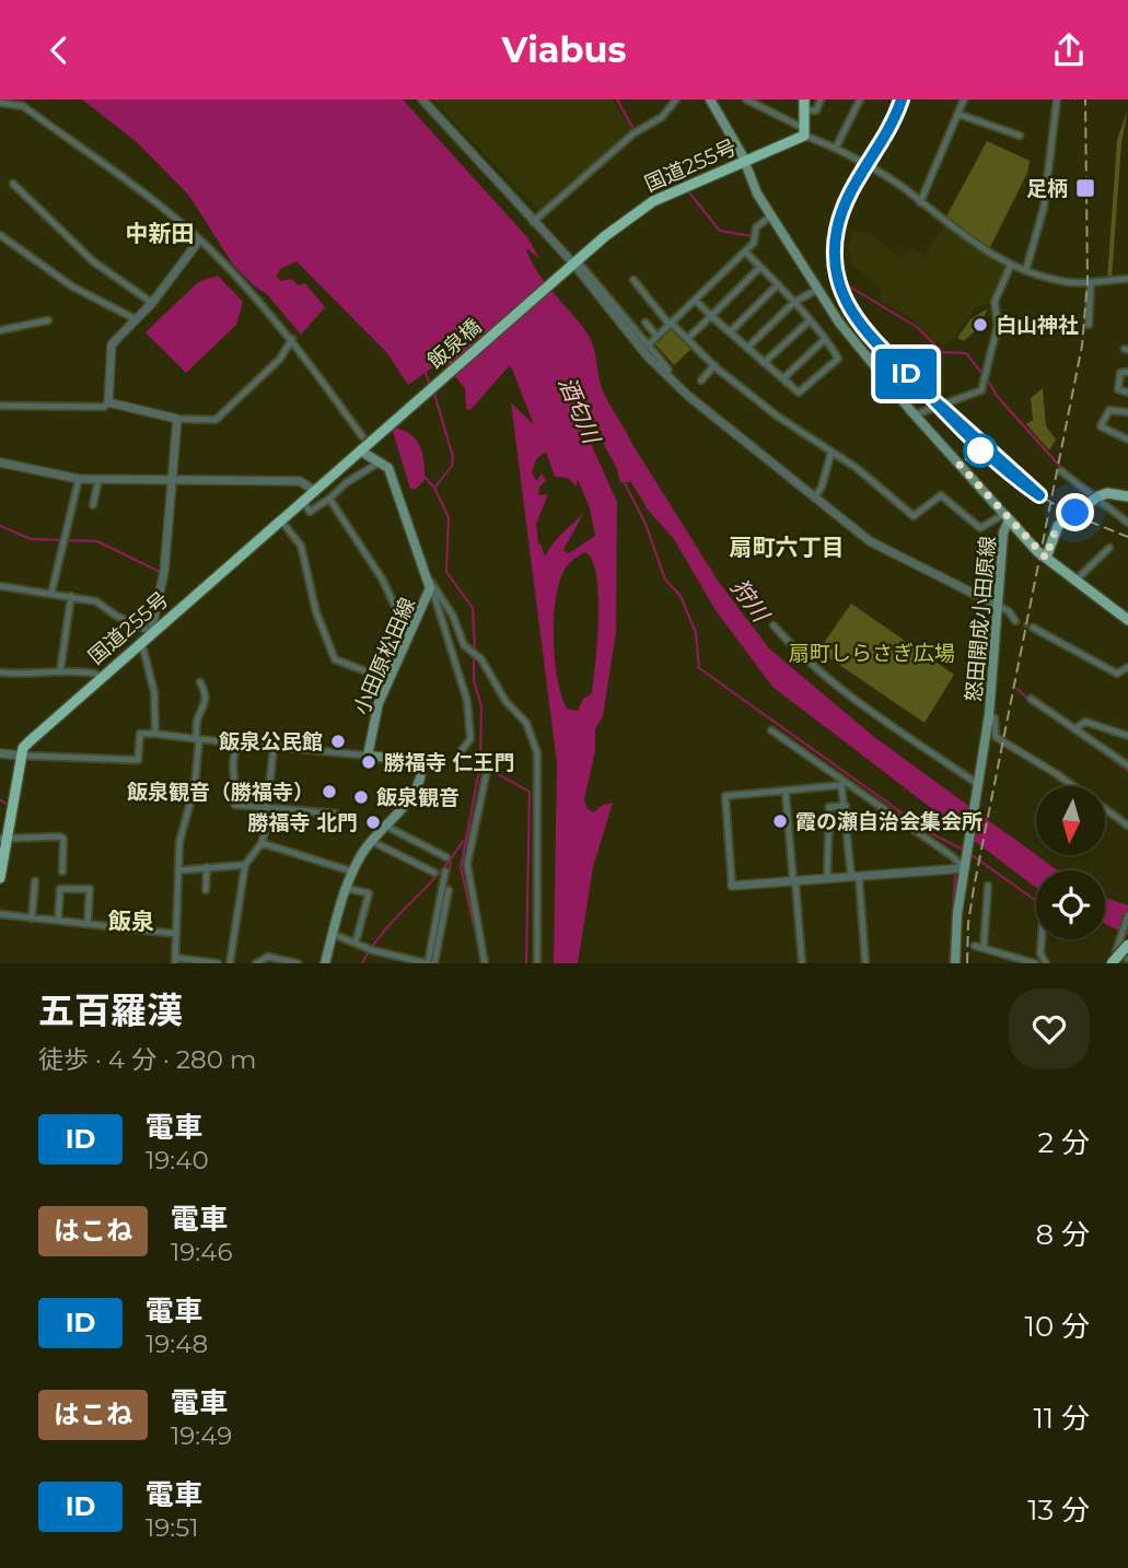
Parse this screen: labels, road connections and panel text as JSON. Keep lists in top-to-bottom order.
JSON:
{
  "streets": {
    "highway": ["国道255号", "飯泉橋"],
    "main road": ["怒田開成小田原線", "小田原松田線"]
  },
  "crossings": [
    ["国道255号", "飯泉橋"],
    ["国道255号", "怒田開成小田原線"]
  ],
  "districts": ["中新田", "扇町六丁目", "飯泉"],
  "water": ["酒匂川", "狩川"],
  "parks": ["扇町しらさぎ広場"],
  "places": {
    "transit": ["足柄"],
    "other": [
      "白山神社",
      "飯泉公民館",
      "勝福寺 仁王門",
      "飯泉観音（勝福寺）",
      "飯泉観音",
      "霞の瀬自治会集会所",
      "勝福寺 北門"
    ]
  },
  "north": "bottom",
  "page": {
    "header": "Viabus",
    "on_map": "ID",
    "heading": ["五百羅漢", "徒歩 · 4 分 · 280 m"],
    "list": [
      {
        "mark": "ID",
        "name": "電車",
        "note": "19:40",
        "value": "2 分"
      },
      {
        "mark": "はこね",
        "name": "電車",
        "note": "19:46",
        "value": "8 分"
      },
      {
        "mark": "ID",
        "name": "電車",
        "note": "19:48",
        "value": "10 分"
      },
      {
        "mark": "はこね",
        "name": "電車",
        "note": "19:49",
        "value": "11 分"
      },
      {
        "mark": "ID",
        "name": "電車",
        "note": "19:51",
        "value": "13 分"
      }
    ]
  }
}
